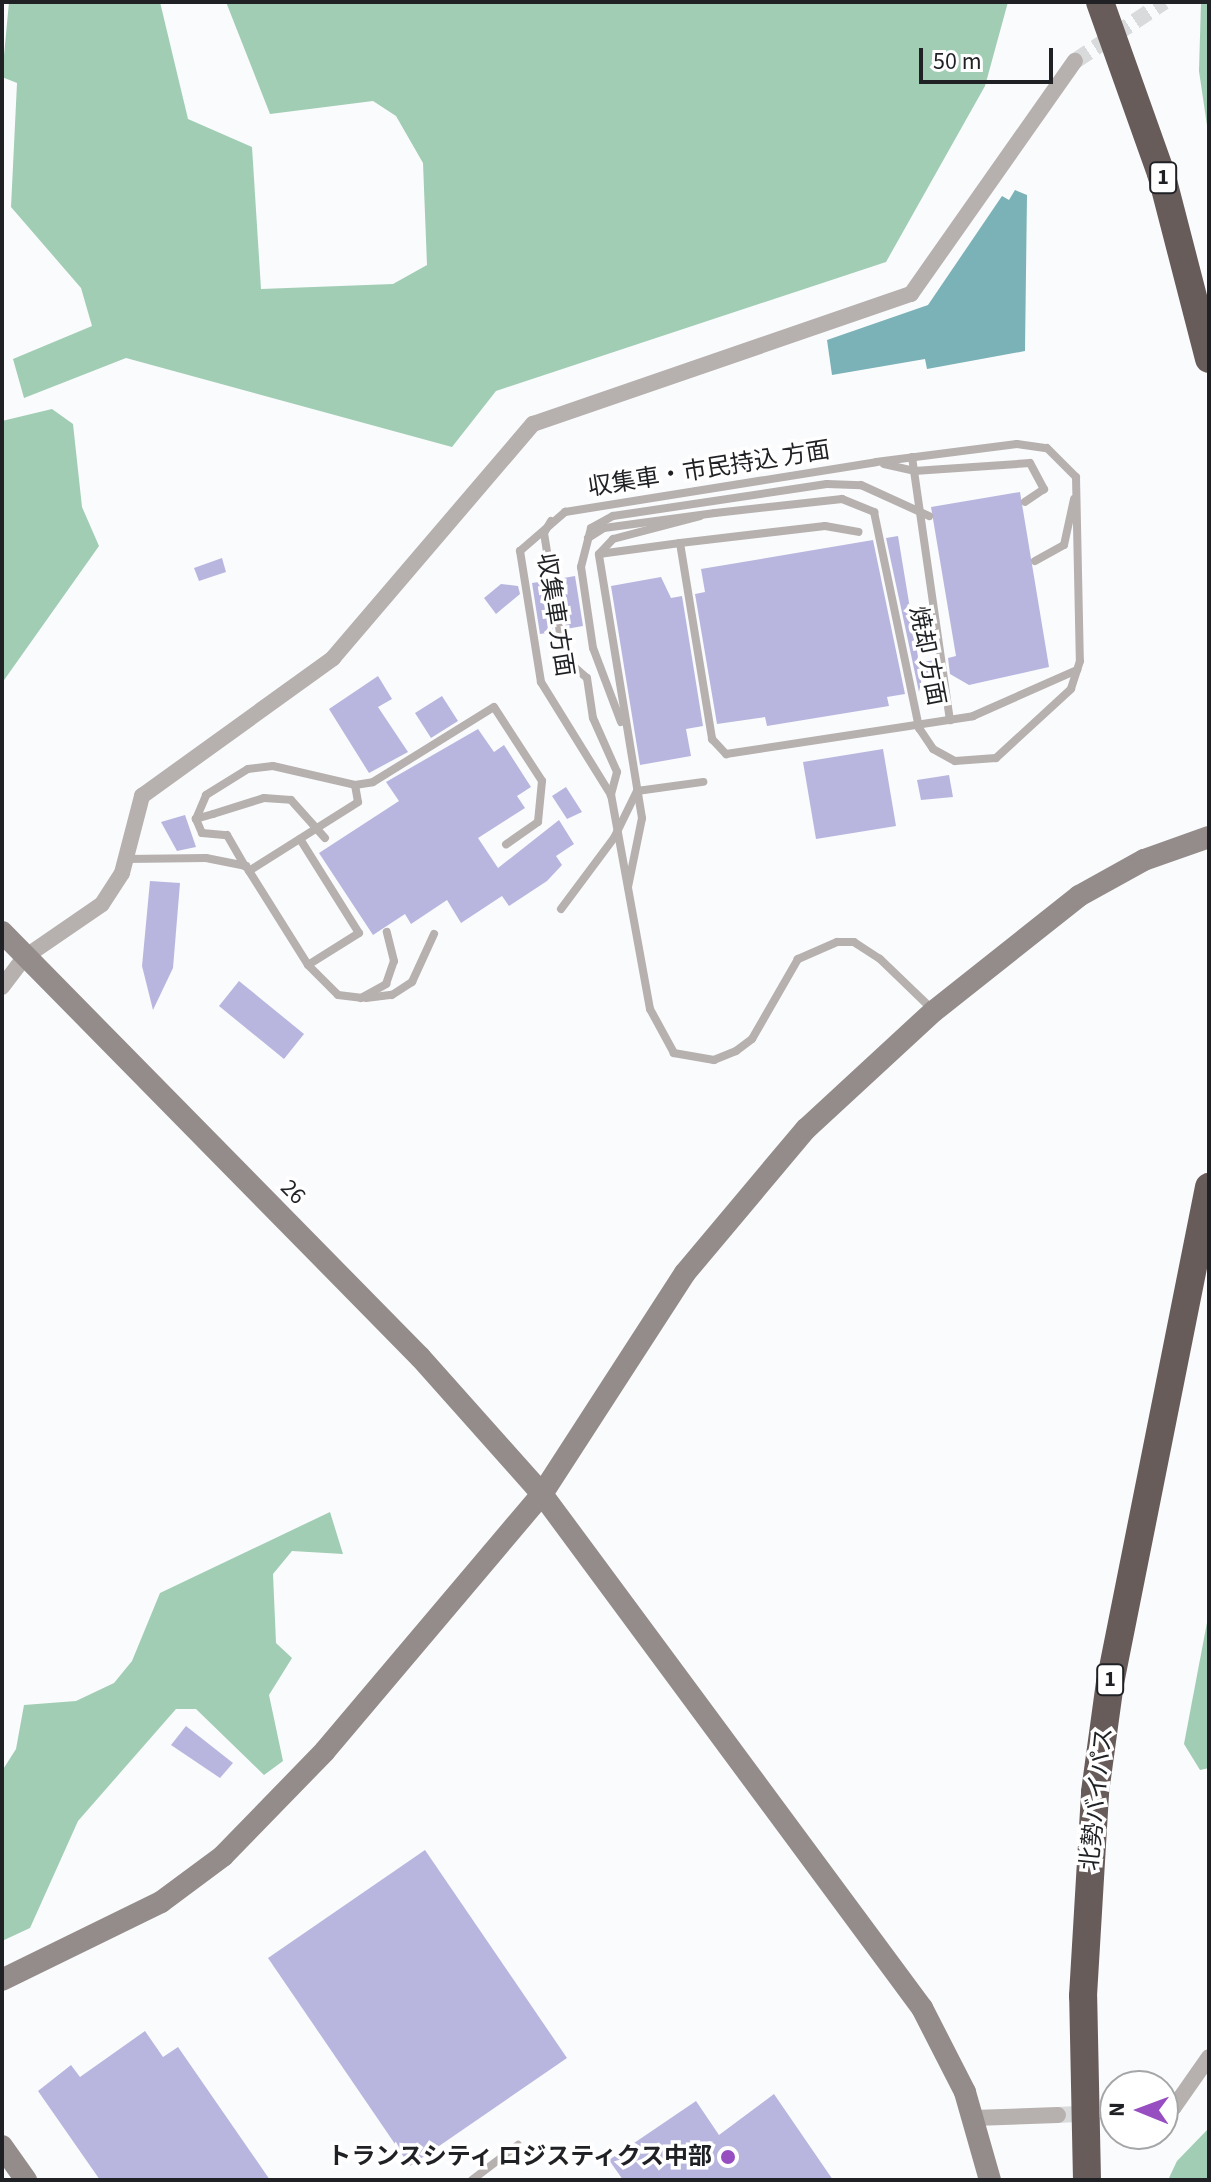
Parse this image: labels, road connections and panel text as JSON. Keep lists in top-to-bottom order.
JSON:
{
  "streets": {
    "highway": ["1", "北勢バイパス"],
    "street": ["26"],
    "lane": ["収集車・市民持込 方面", "収集車 方面", "焼却 方面"]
  },
  "crossings": [
    ["収集車・市民持込 方面", "収集車 方面"],
    ["収集車・市民持込 方面", "焼却 方面"]
  ],
  "places": ["トランスシティ ロジスティクス中部"],
  "scale_bar": "50 m",
  "north": "left"
}
